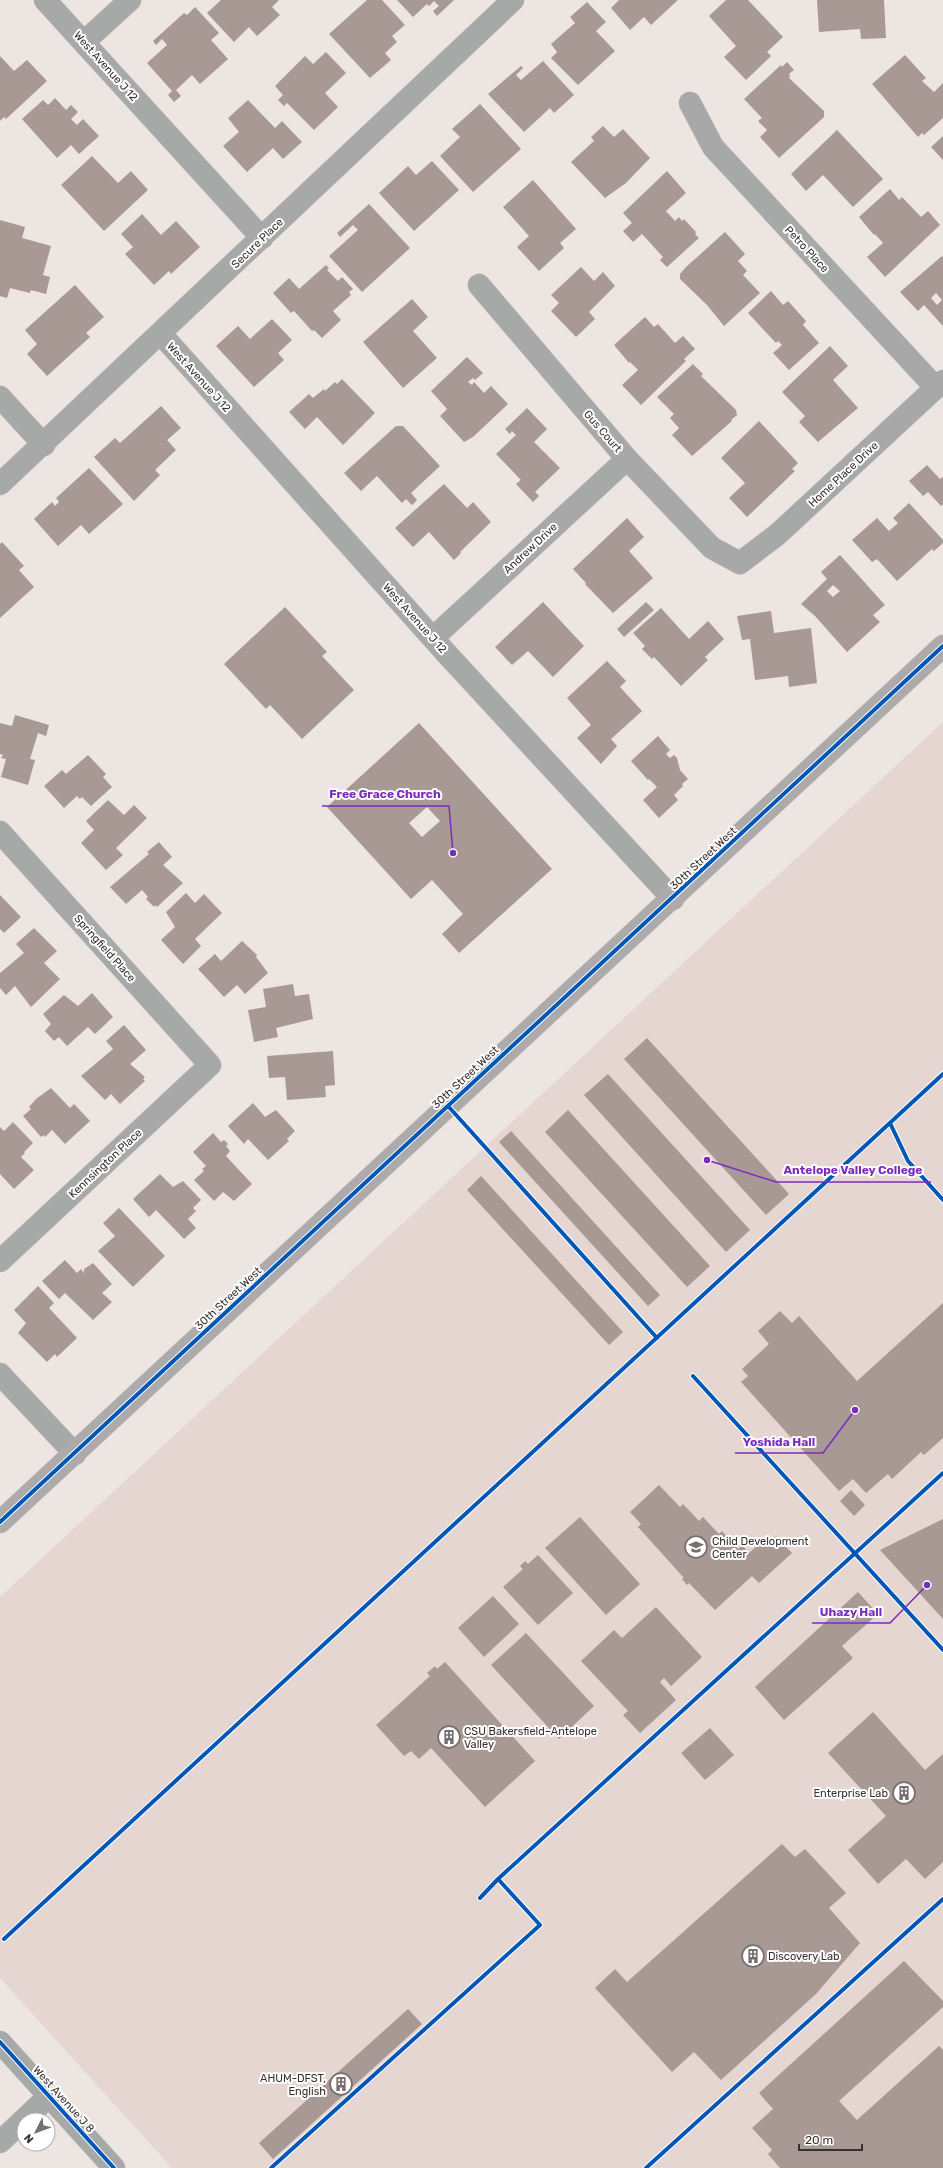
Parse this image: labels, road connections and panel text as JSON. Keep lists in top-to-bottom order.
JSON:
{
  "streets": {
    "main road": ["30th Street West"],
    "street": [
      "West Avenue J 12",
      "Secure Place",
      "Petro Place",
      "Gus Court",
      "Home Place Drive",
      "Andrew Drive",
      "Springfield Place",
      "Kennsington Place",
      "West Avenue J 8"
    ]
  },
  "crossings": [
    ["West Avenue J 12", "Secure Place"],
    ["West Avenue J 12", "Andrew Drive"],
    ["West Avenue J 12", "30th Street West"],
    ["Petro Place", "Home Place Drive"],
    ["Gus Court", "Home Place Drive"],
    ["Gus Court", "Andrew Drive"],
    ["Springfield Place", "Kennsington Place"]
  ],
  "places": {
    "other": [
      "Free Grace Church",
      "Antelope Valley College",
      "Yoshida Hall",
      "Uhazy Hall"
    ],
    "school or university": ["Child Development Center"],
    "building": [
      "CSU Bakersfield–Antelope Valley",
      "Enterprise Lab",
      "Discovery Lab",
      "AHUM-DFST, English"
    ]
  },
  "scale_bar": "20 m",
  "north": "bottom left"
}
